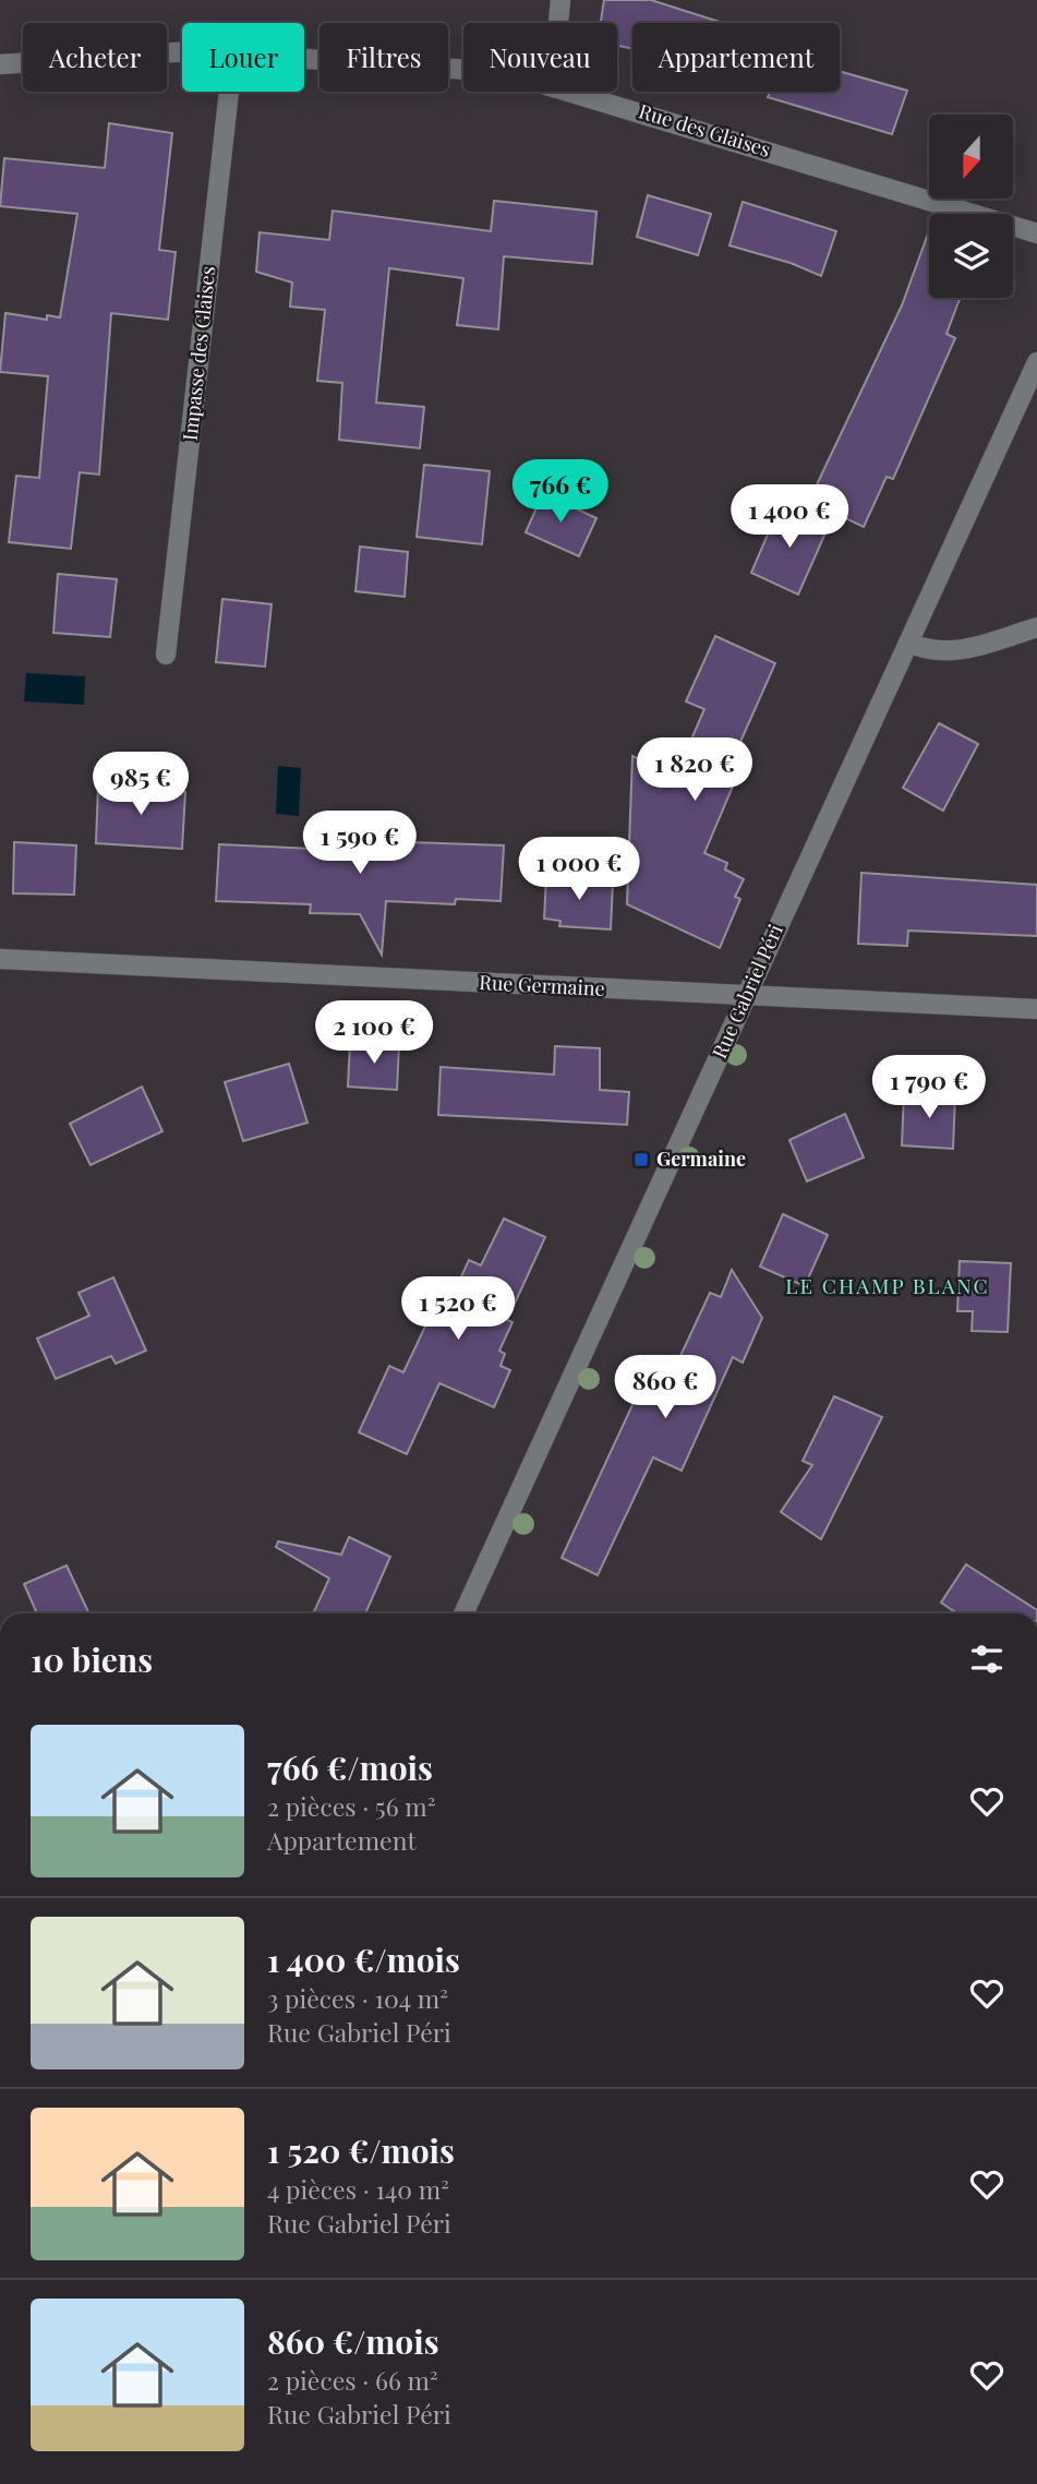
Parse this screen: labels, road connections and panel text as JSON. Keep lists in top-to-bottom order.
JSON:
{
  "streets": {
    "street": [
      "Rue des Glaises",
      "Impasse des Glaises",
      "Rue Germaine",
      "Rue Gabriel Péri"
    ]
  },
  "crossings": [
    ["Rue Germaine", "Rue Gabriel Péri"]
  ],
  "districts": ["LE CHAMP BLANC"],
  "places": {
    "transit": ["Germaine"]
  },
  "north": "bottom",
  "page": {
    "chip": [
      "Acheter",
      "Louer",
      "Filtres",
      "Nouveau",
      "Appartement"
    ],
    "price": [
      "766 €",
      "1 400 €",
      "1 820 €",
      "985 €",
      "1 590 €",
      "1 000 €",
      "2 100 €",
      "1 790 €",
      "1 520 €",
      "860 €"
    ],
    "heading": "10 biens",
    "list": [
      {
        "name": "766 €/mois",
        "note": "2 pièces · 56 m² · Appartement"
      },
      {
        "name": "1 400 €/mois",
        "note": "3 pièces · 104 m² · Rue Gabriel Péri"
      },
      {
        "name": "1 520 €/mois",
        "note": "4 pièces · 140 m² · Rue Gabriel Péri"
      },
      {
        "name": "860 €/mois",
        "note": "2 pièces · 66 m² · Rue Gabriel Péri"
      }
    ]
  }
}
